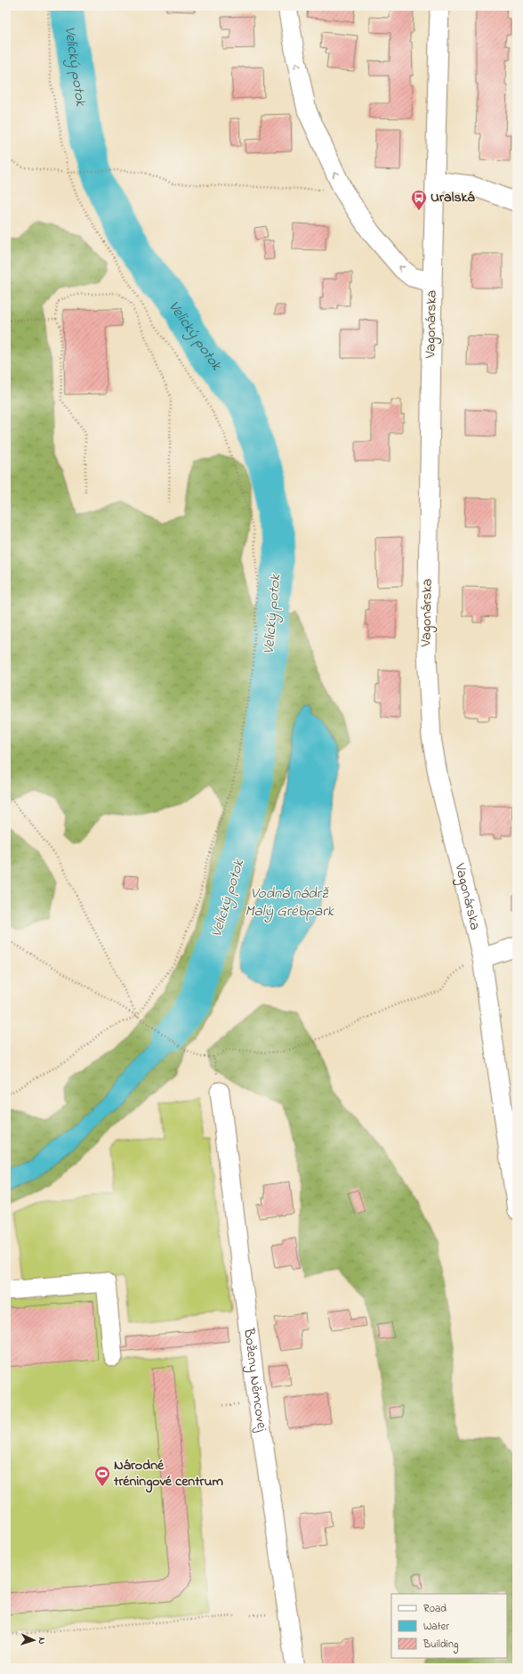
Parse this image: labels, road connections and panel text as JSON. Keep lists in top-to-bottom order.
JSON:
{
  "streets": {
    "street": ["Vagonárska", "Boženy Němcovej"]
  },
  "water": ["Velický potok", "Vodná nádrž Malý Grébpark"],
  "places": {
    "bus stop": ["Uralská"],
    "sports": ["Národné tréningové centrum"]
  },
  "legend": ["Road", "Water", "Building"],
  "north": "right"
}
